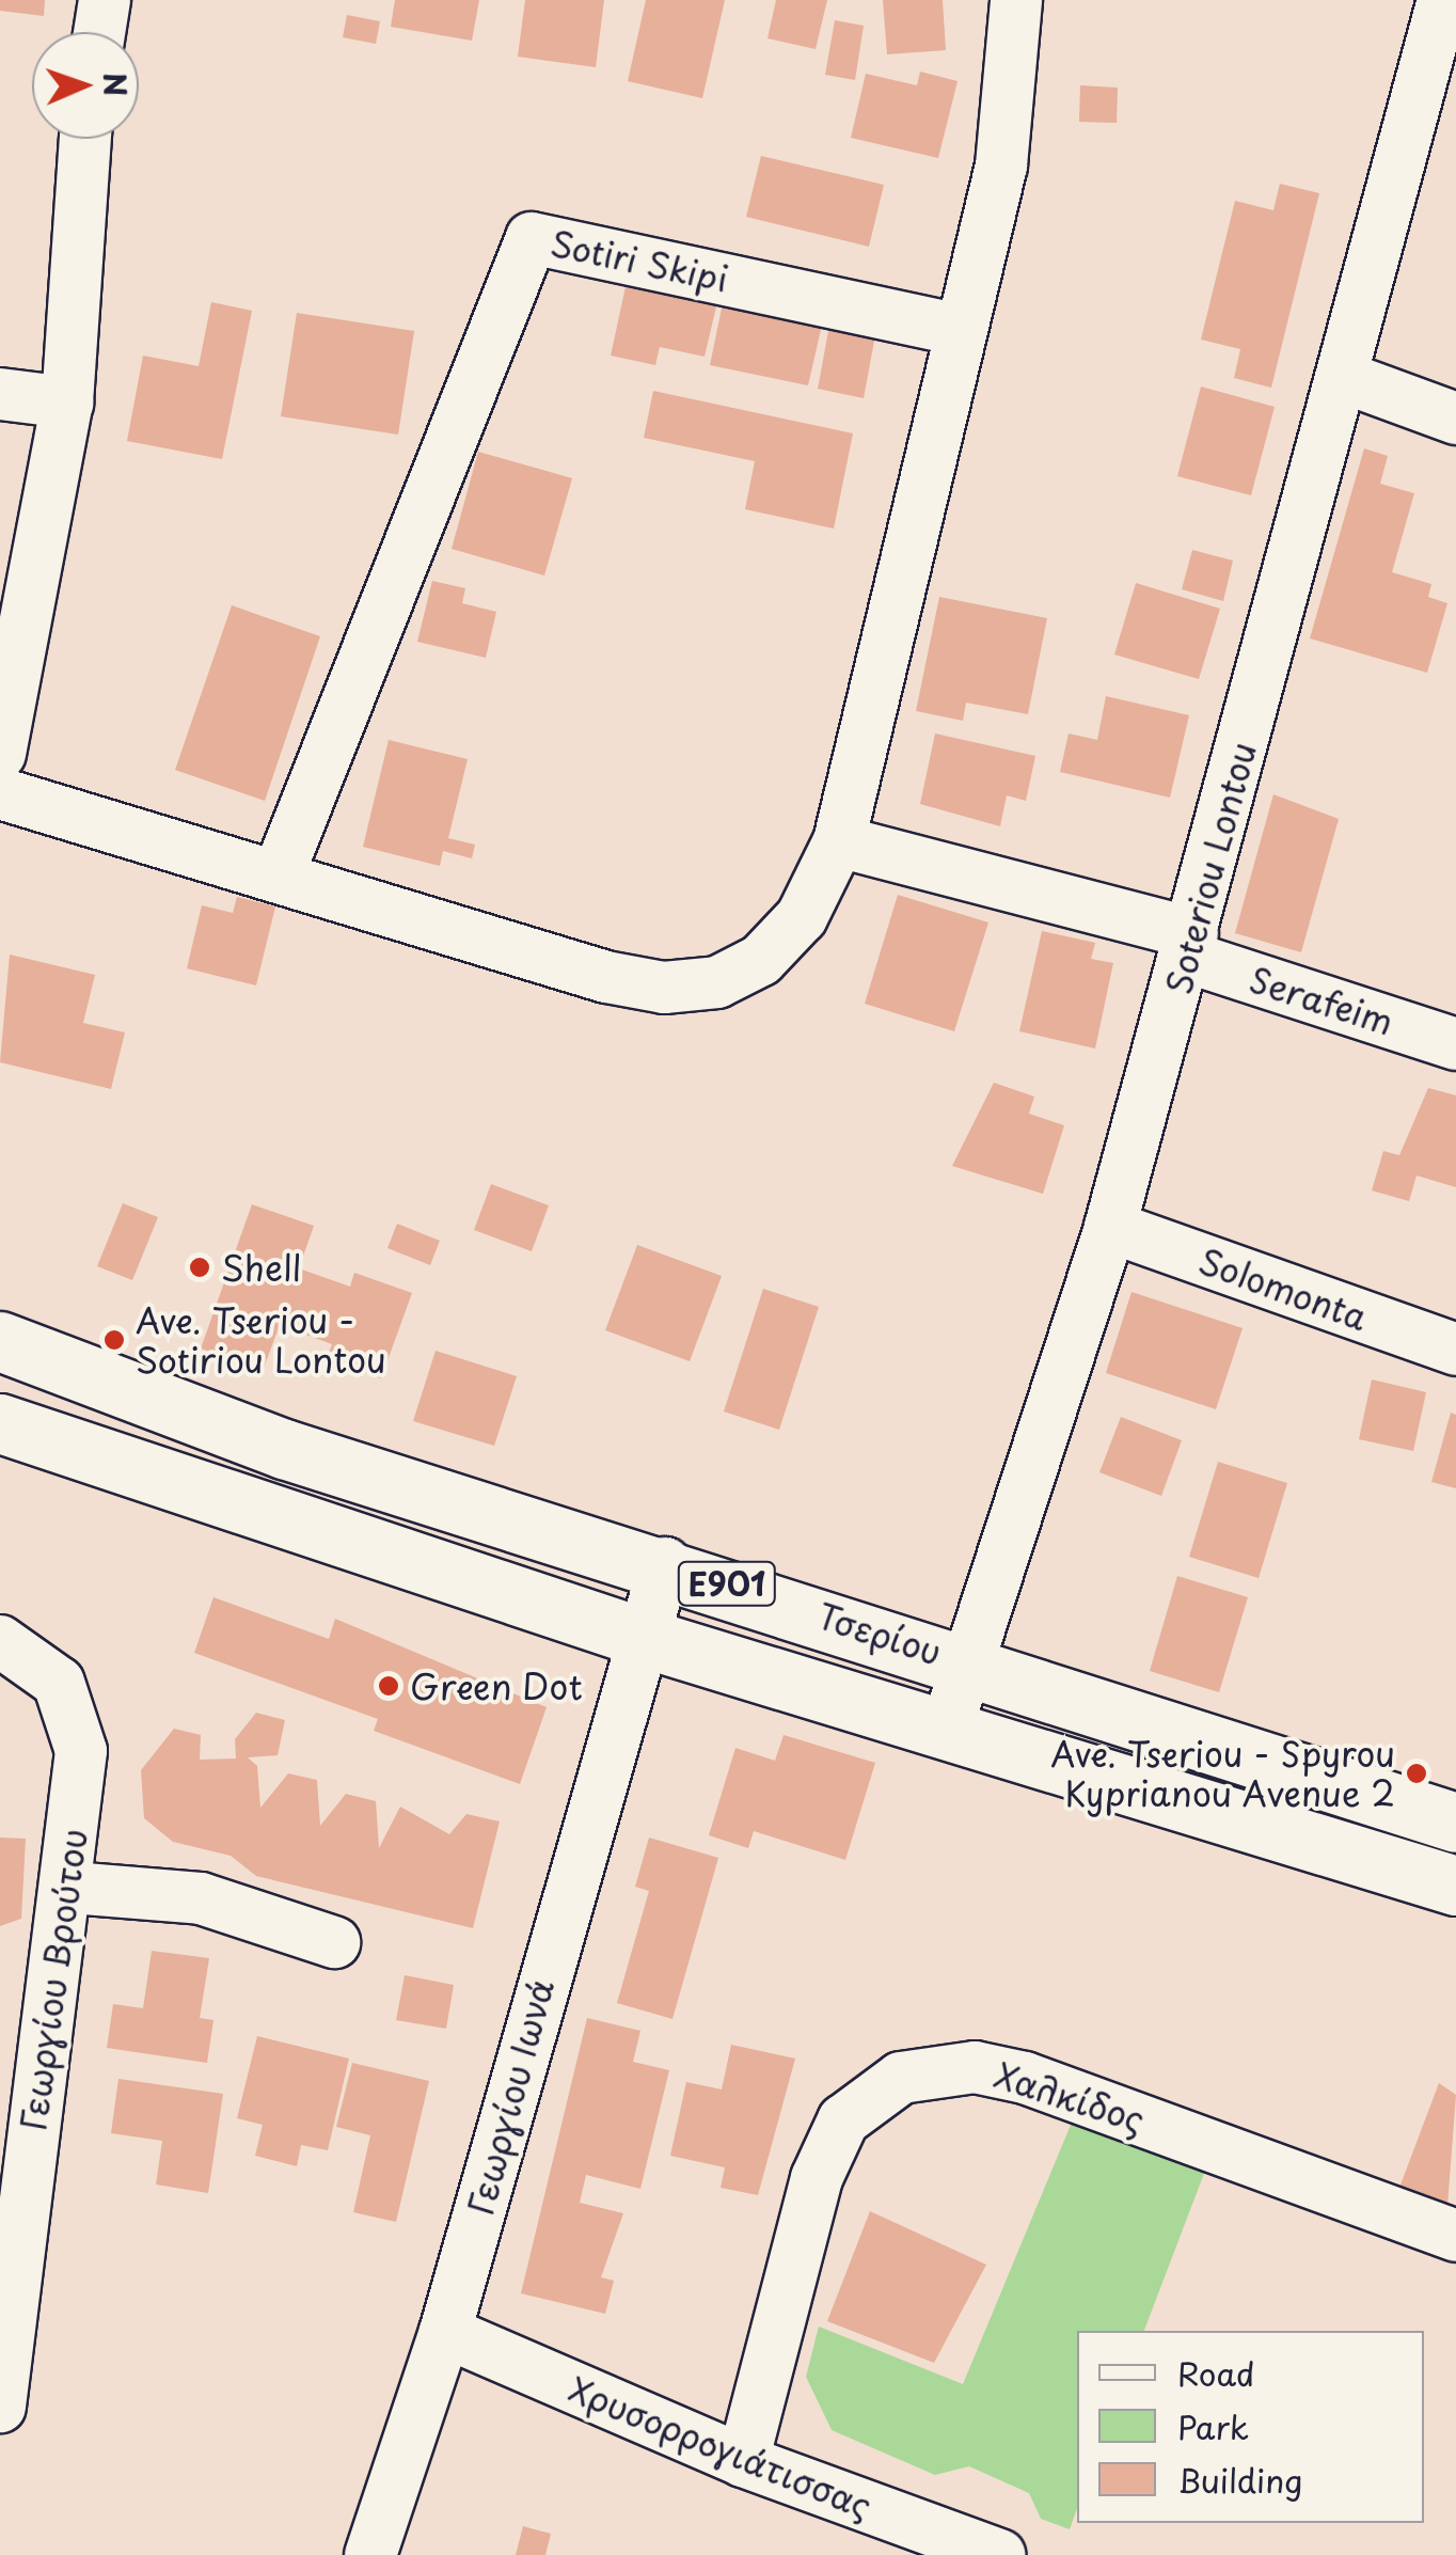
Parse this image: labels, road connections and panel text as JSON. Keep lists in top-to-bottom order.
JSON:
{
  "streets": {
    "main road": ["E901", "Τσερίου"],
    "street": [
      "Sotiri Skipi",
      "Soteriou Lontou",
      "Serafeim",
      "Solomonta",
      "Γεωργίου Βρούτου",
      "Γεωργίου Ιωνά",
      "Χαλκίδος",
      "Χρυσορρογιάτισσας"
    ]
  },
  "crossings": [
    ["Soteriou Lontou", "Serafeim"],
    ["Soteriou Lontou", "Solomonta"],
    ["Soteriou Lontou", "Τσερίου"],
    ["Τσερίου", "Γεωργίου Ιωνά"],
    ["Γεωργίου Ιωνά", "Χρυσορρογιάτισσας"],
    ["Χαλκίδος", "Χρυσορρογιάτισσας"]
  ],
  "places": [
    "Shell",
    "Ave. Tseriou - Sotiriou Lontou",
    "Green Dot",
    "Ave. Tseriou - Spyrou Kyprianou Avenue 2"
  ],
  "legend": ["Road", "Park", "Building"],
  "north": "right"
}
